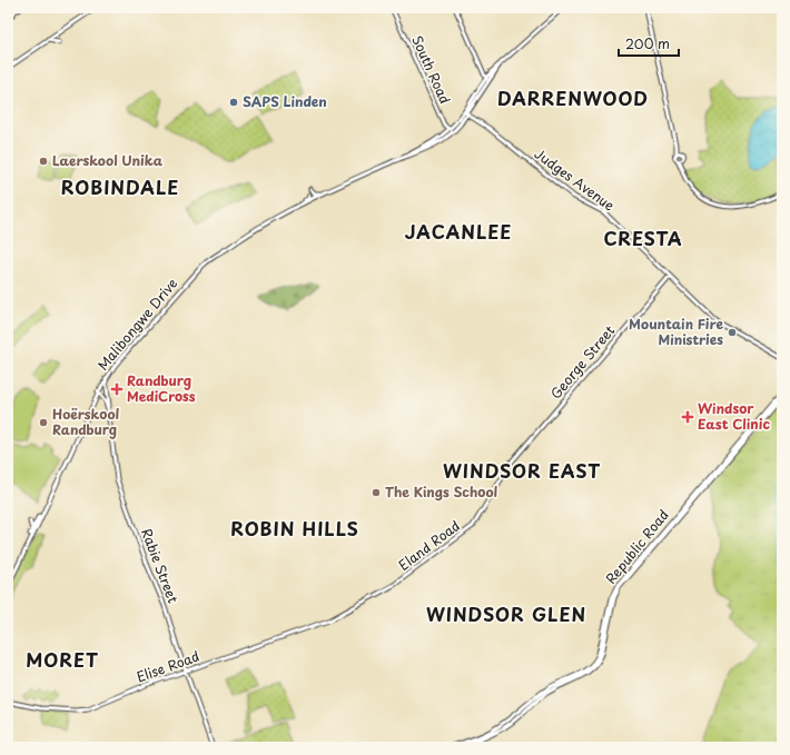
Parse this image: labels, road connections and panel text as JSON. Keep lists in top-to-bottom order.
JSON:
{
  "streets": {
    "main road": [
      "South Road",
      "Judges Avenue",
      "Malibongwe Drive",
      "George Street",
      "Eland Road",
      "Republic Road",
      "Rabie Street",
      "Elise Road"
    ]
  },
  "crossings": [
    ["South Road", "Malibongwe Drive"],
    ["Judges Avenue", "Malibongwe Drive"],
    ["Judges Avenue", "George Street"],
    ["Malibongwe Drive", "Rabie Street"],
    ["George Street", "Eland Road"],
    ["Eland Road", "Elise Road"],
    ["Rabie Street", "Elise Road"]
  ],
  "districts": [
    "DARRENWOOD",
    "ROBINDALE",
    "JACANLEE",
    "CRESTA",
    "WINDSOR EAST",
    "ROBIN HILLS",
    "WINDSOR GLEN",
    "MORET"
  ],
  "places": {
    "other": [
      "SAPS Linden",
      "Laerskool Unika",
      "Mountain Fire Ministries",
      "Hoërskool Randburg",
      "The Kings School"
    ],
    "health": ["Randburg MediCross", "Windsor East Clinic"]
  },
  "scale_bar": "200 m"
}
